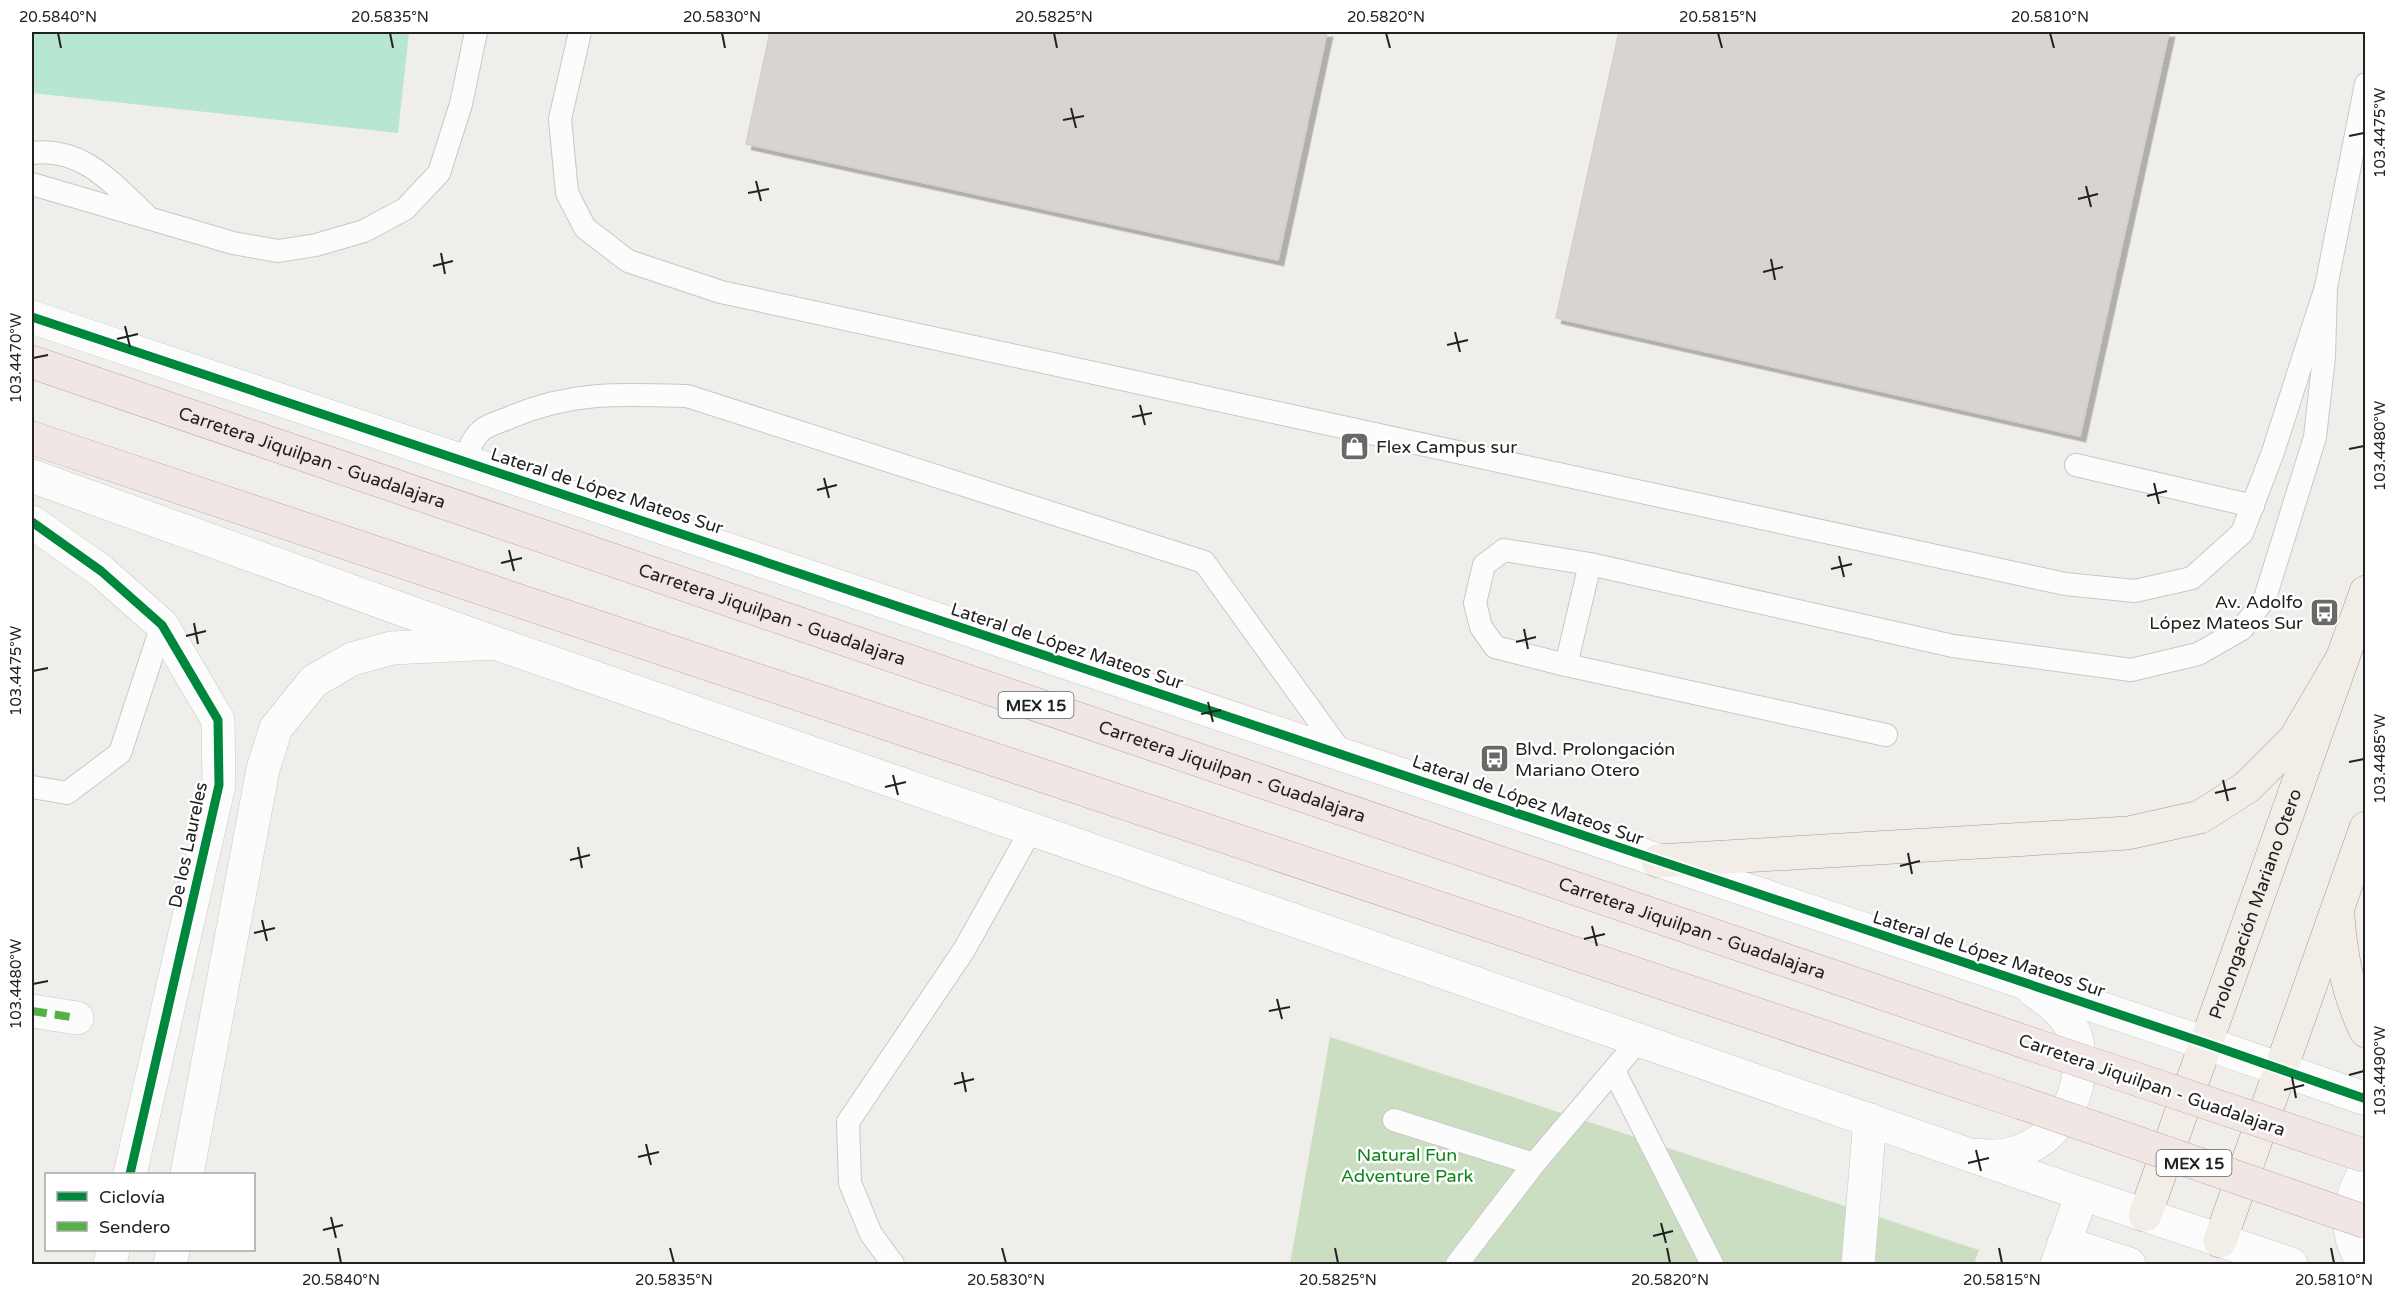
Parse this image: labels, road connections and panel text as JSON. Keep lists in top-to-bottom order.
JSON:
{
  "streets": {
    "highway": ["Carretera Jiquilpan - Guadalajara", "MEX 15"],
    "main road": ["Prolongación Mariano Otero"],
    "street": ["Lateral de López Mateos Sur", "De los Laureles"]
  },
  "crossings": [
    ["Lateral de López Mateos Sur", "Prolongación Mariano Otero"]
  ],
  "parks": ["Natural Fun Adventure Park"],
  "places": {
    "shop": ["Flex Campus sur"],
    "bus stop": ["Av. Adolfo López Mateos Sur", "Blvd. Prolongación Mariano Otero"]
  },
  "legend": ["Ciclovía", "Sendero"],
  "coordinates": [
    "20.5840°N",
    "20.5835°N",
    "20.5830°N",
    "20.5825°N",
    "20.5820°N",
    "20.5815°N",
    "20.5810°N",
    "103.4475°W",
    "103.4470°W",
    "103.4480°W",
    "103.4485°W",
    "103.4490°W"
  ]
}
